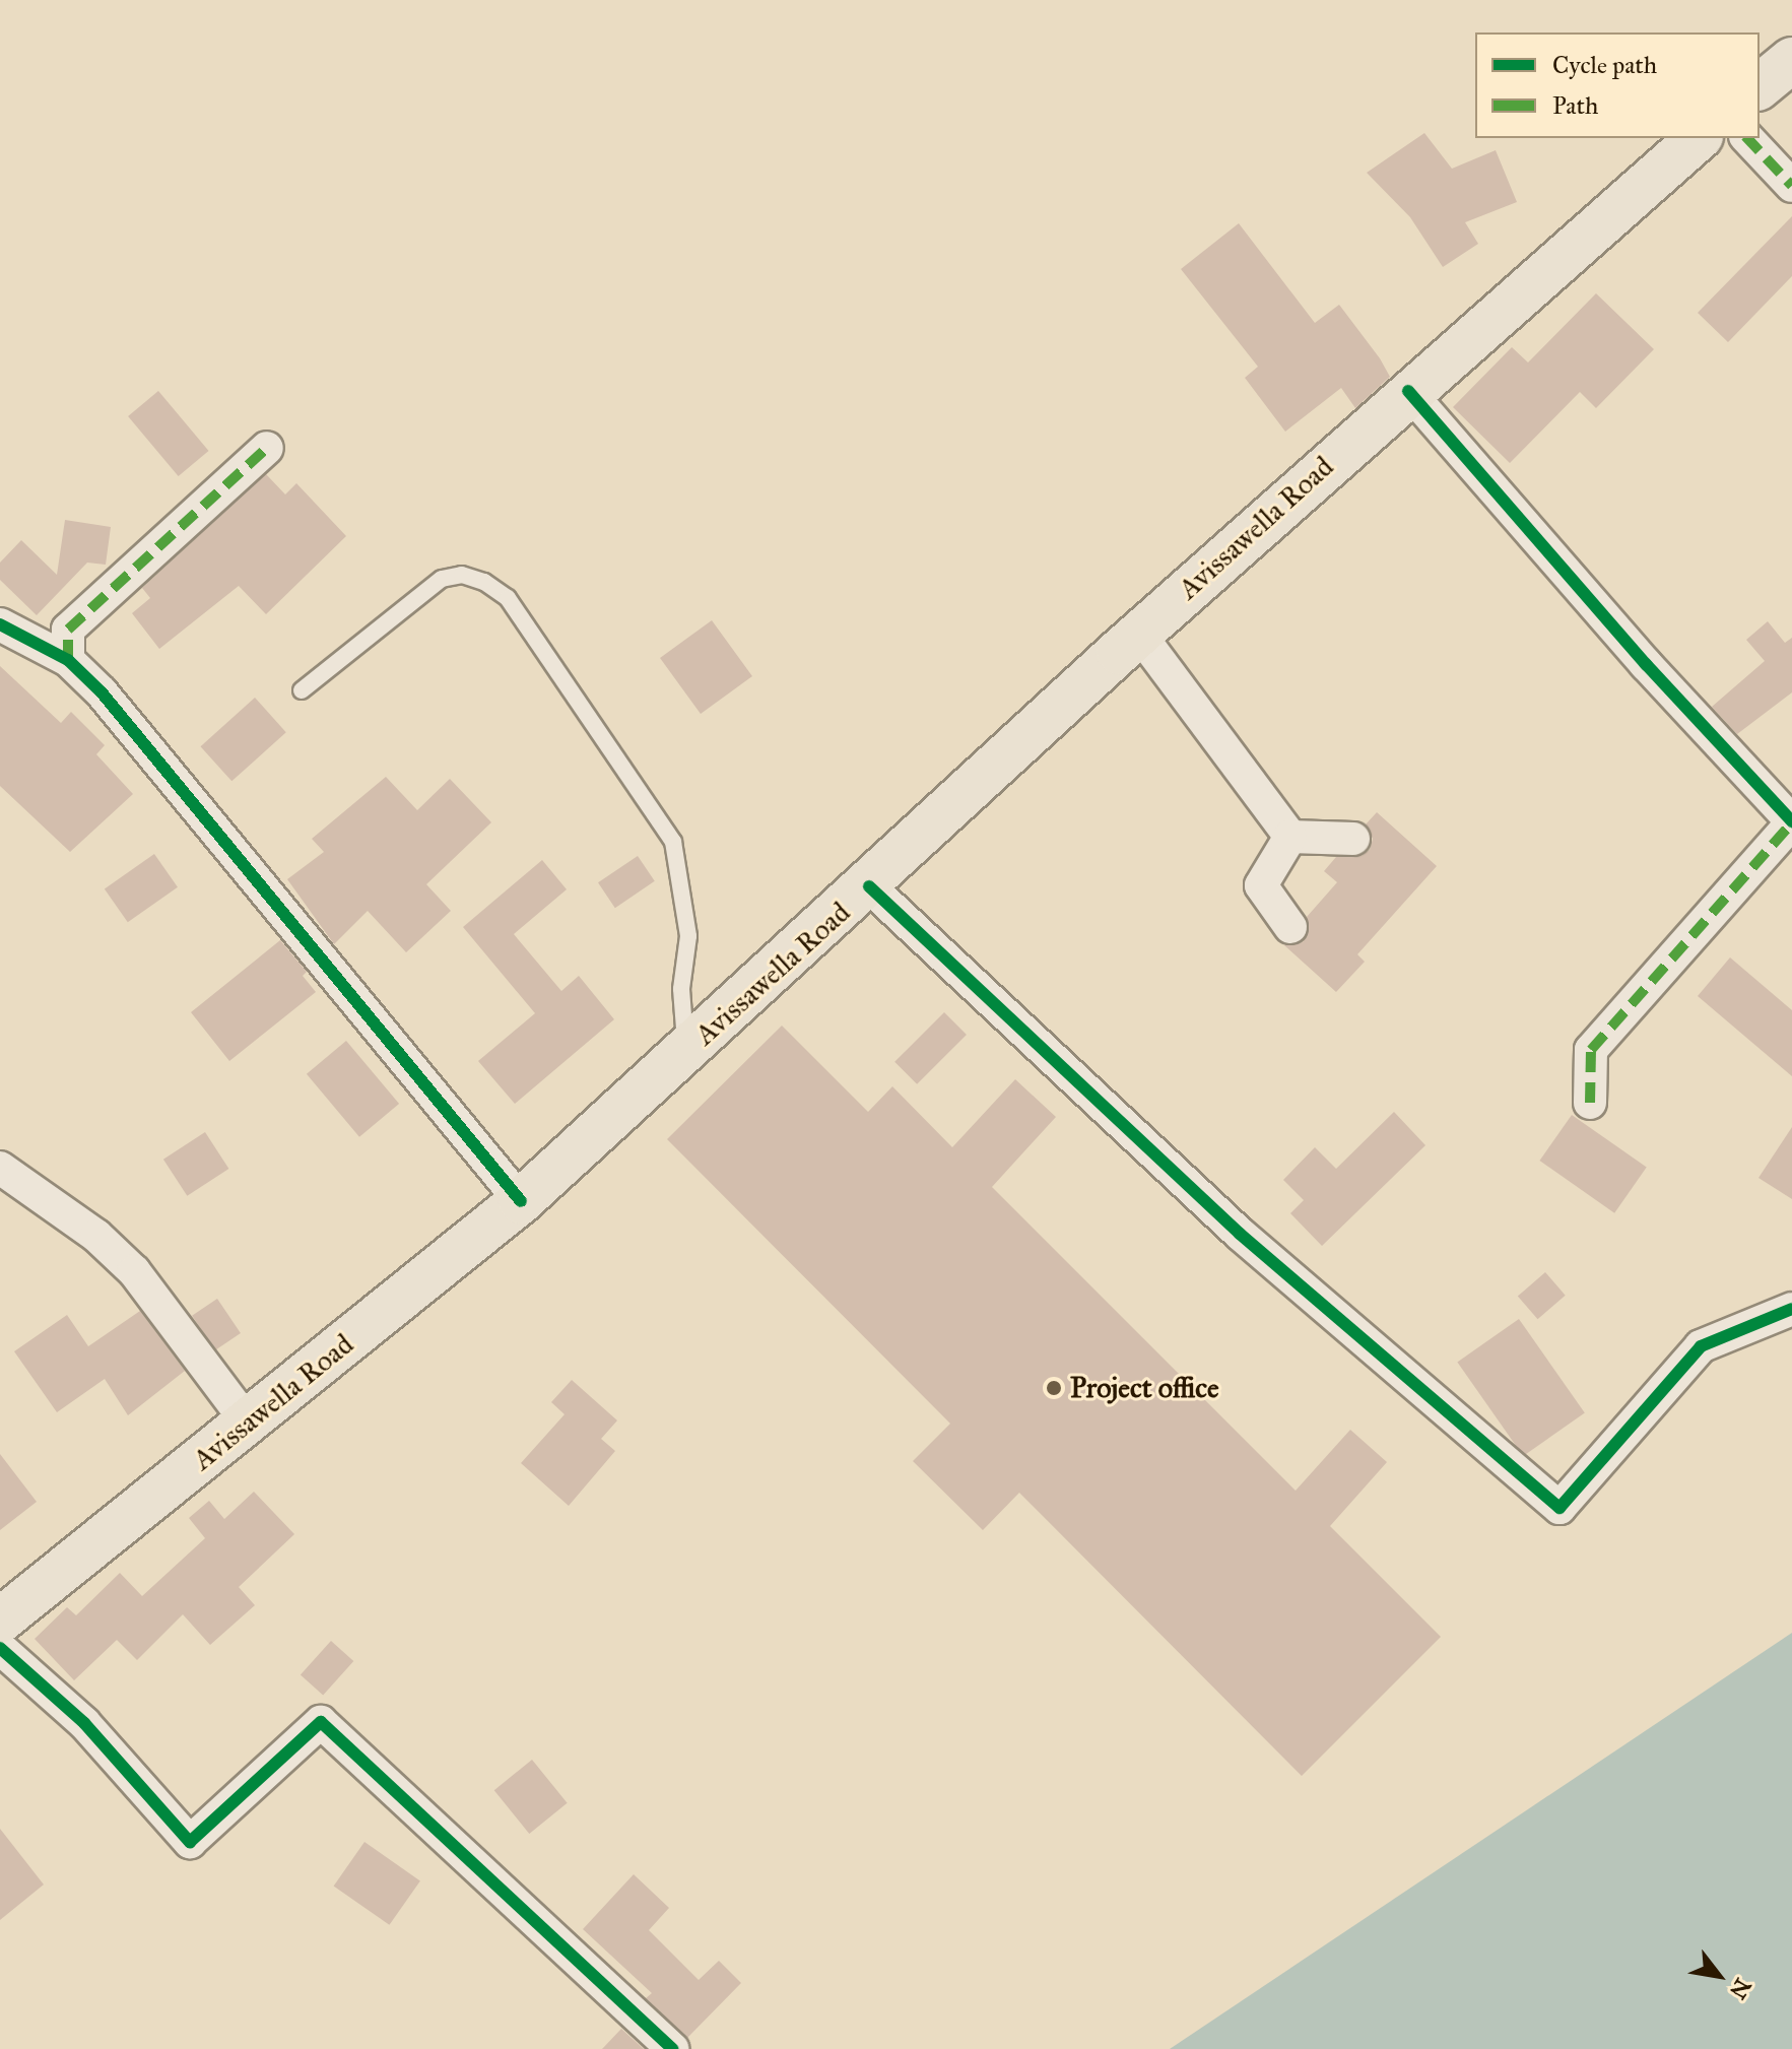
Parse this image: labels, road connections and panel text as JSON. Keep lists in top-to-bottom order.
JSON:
{
  "streets": {
    "main road": ["Avissawella Road"]
  },
  "places": ["Project office"],
  "legend": ["Cycle path", "Path"],
  "north": "bottom right"
}
